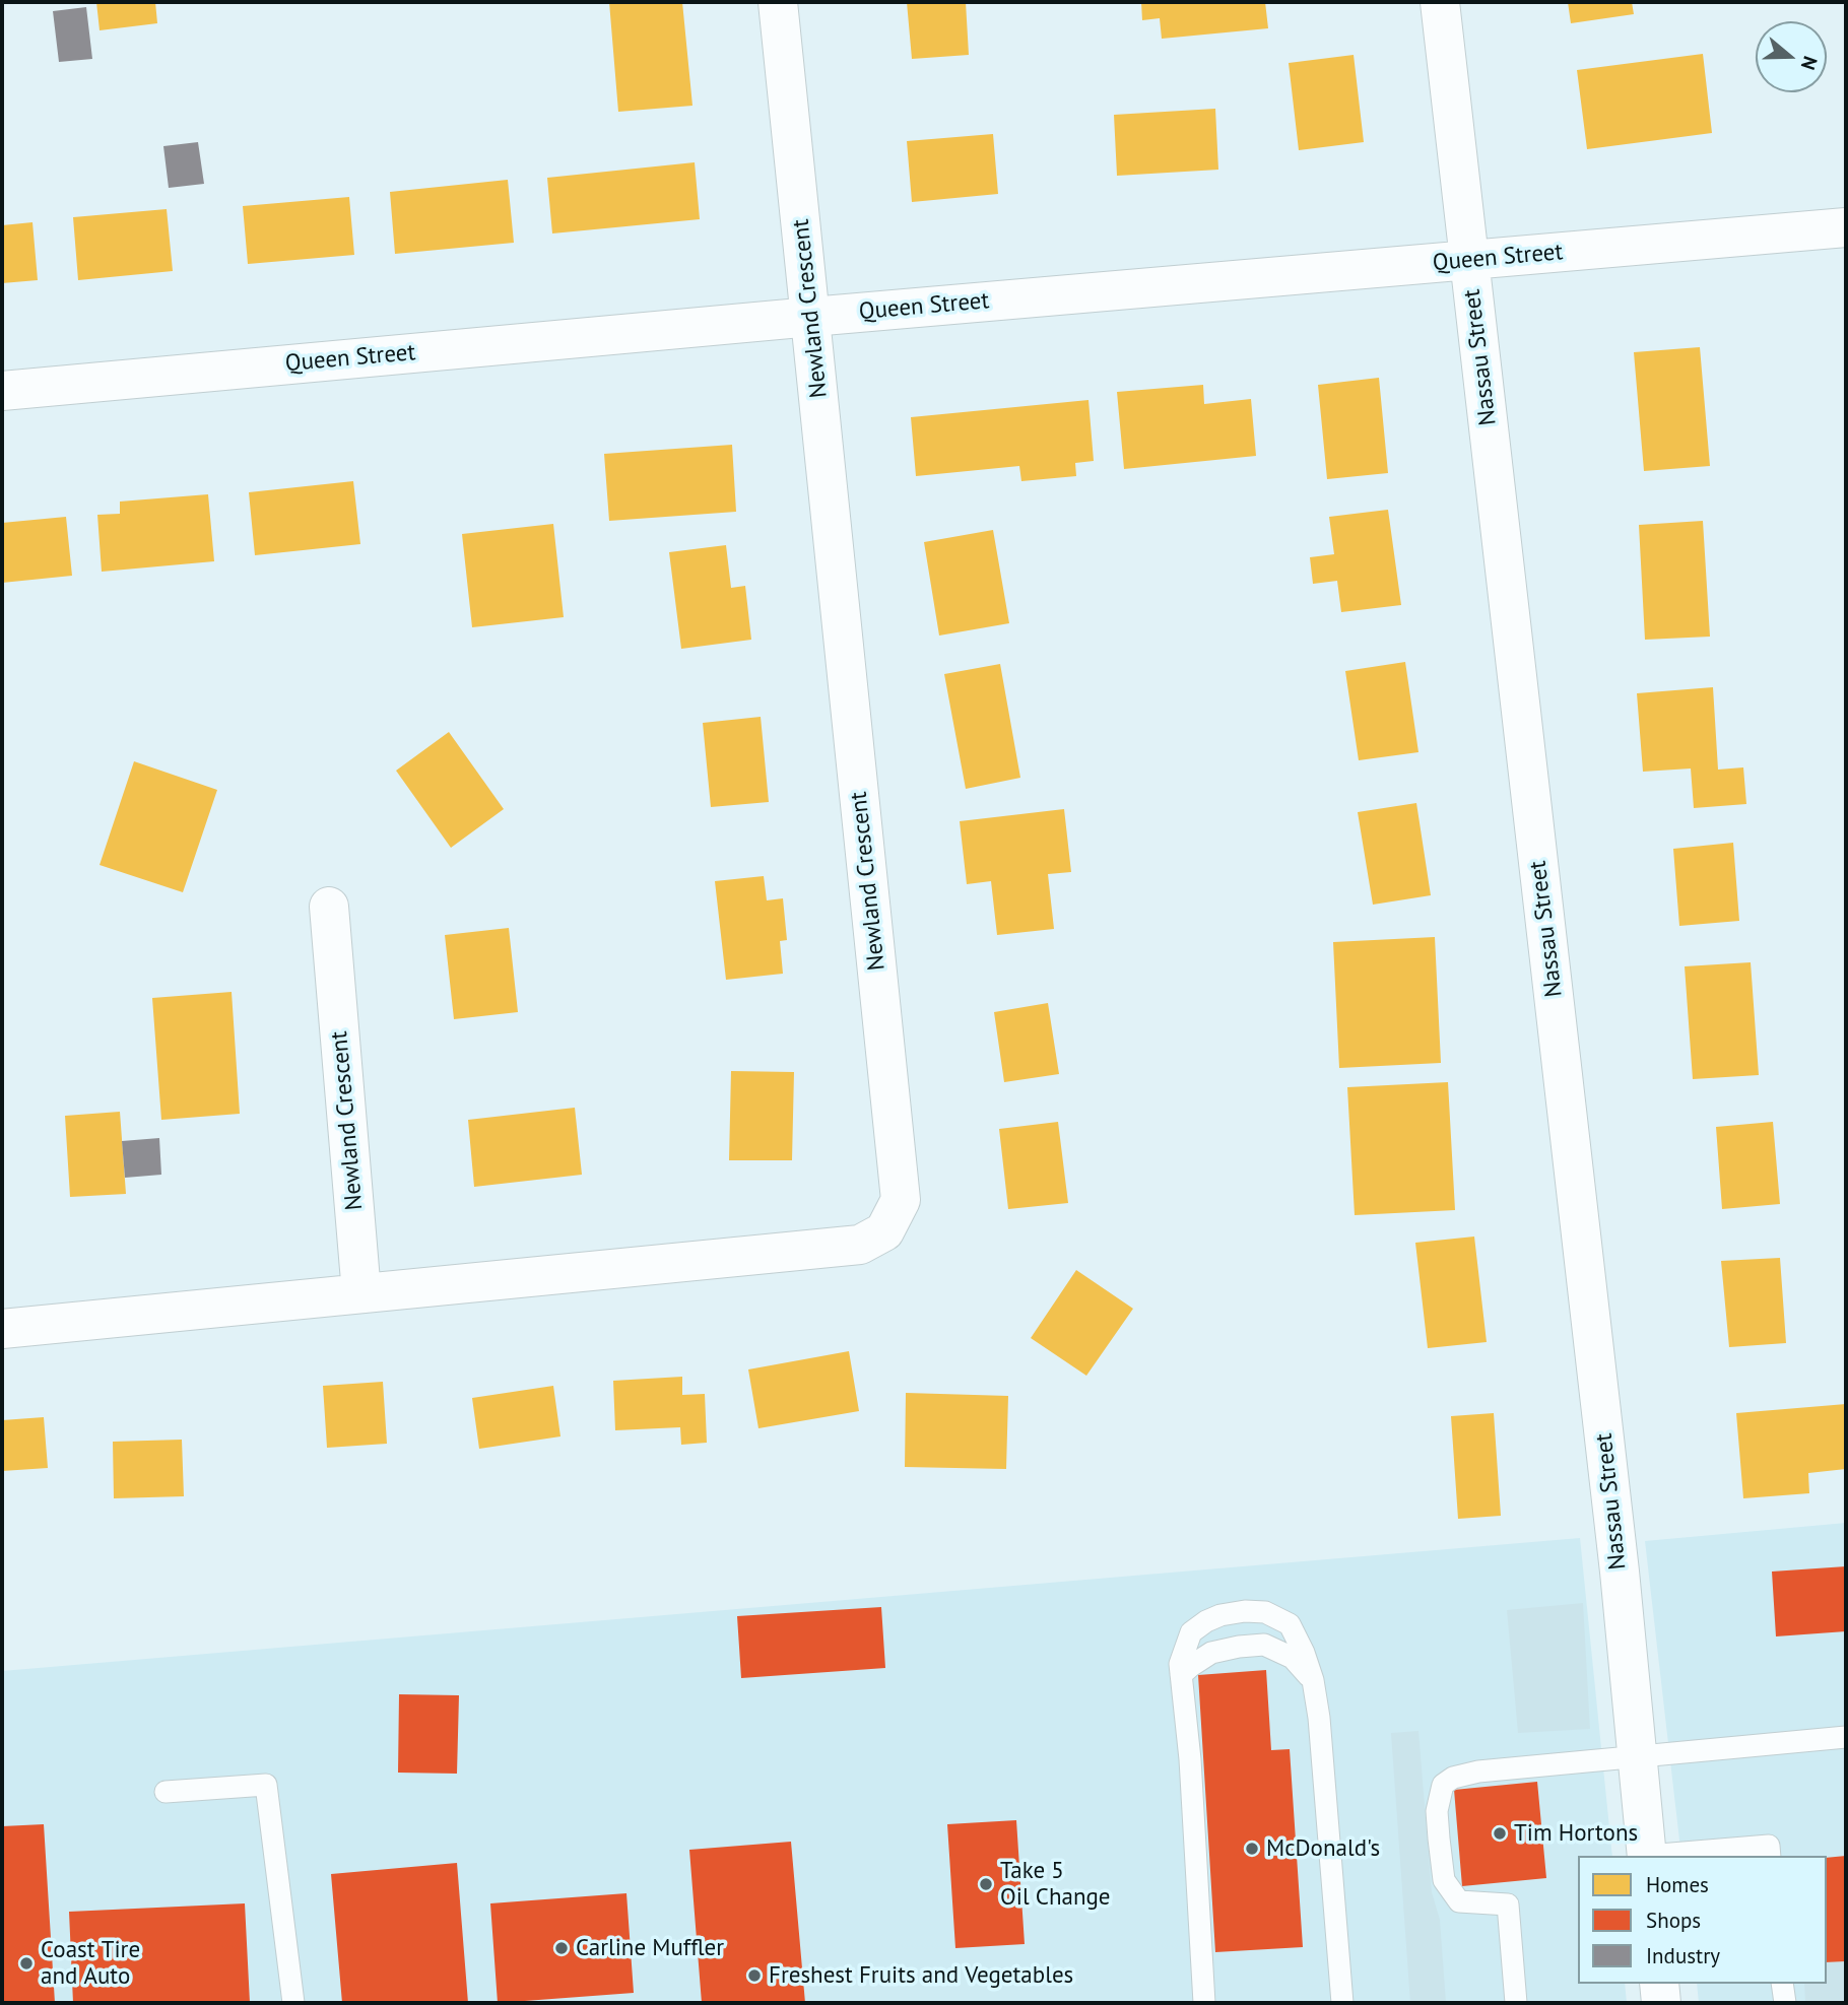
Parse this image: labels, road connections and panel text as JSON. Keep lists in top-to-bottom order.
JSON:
{
  "streets": {
    "street": ["Queen Street", "Newland Crescent", "Nassau Street"]
  },
  "crossings": [
    ["Queen Street", "Newland Crescent"],
    ["Queen Street", "Nassau Street"]
  ],
  "places": [
    "Tim Hortons",
    "McDonald's",
    "Take 5 Oil Change",
    "Carline Muffler",
    "Coast Tire and Auto",
    "Freshest Fruits and Vegetables"
  ],
  "legend": ["Homes", "Shops", "Industry"],
  "north": "right"
}
